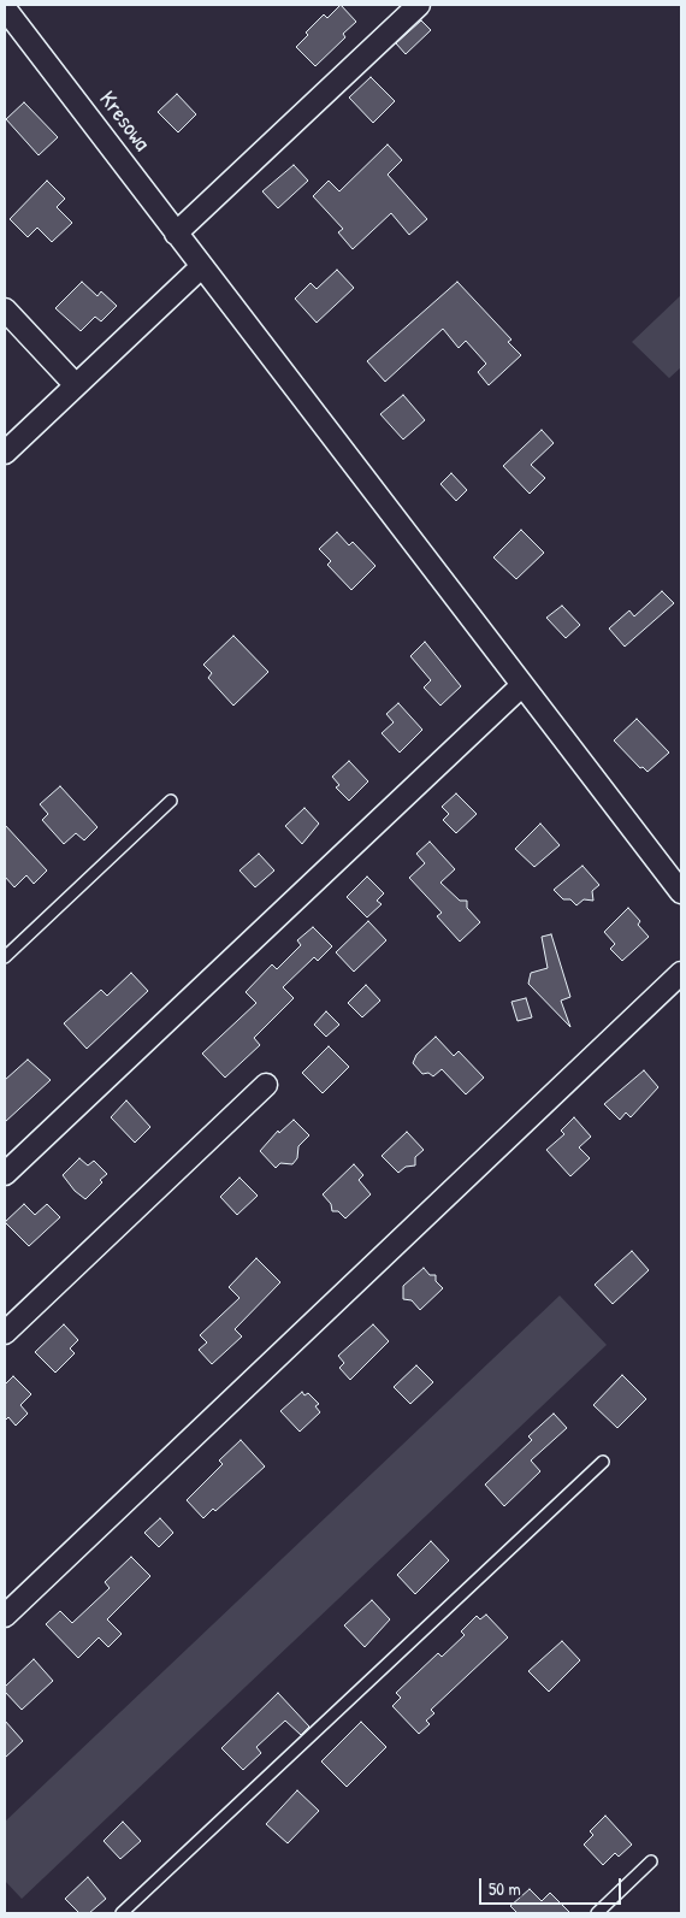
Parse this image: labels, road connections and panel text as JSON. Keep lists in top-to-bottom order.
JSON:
{
  "streets": {
    "street": ["Kresowa"]
  },
  "scale_bar": "50 m"
}
